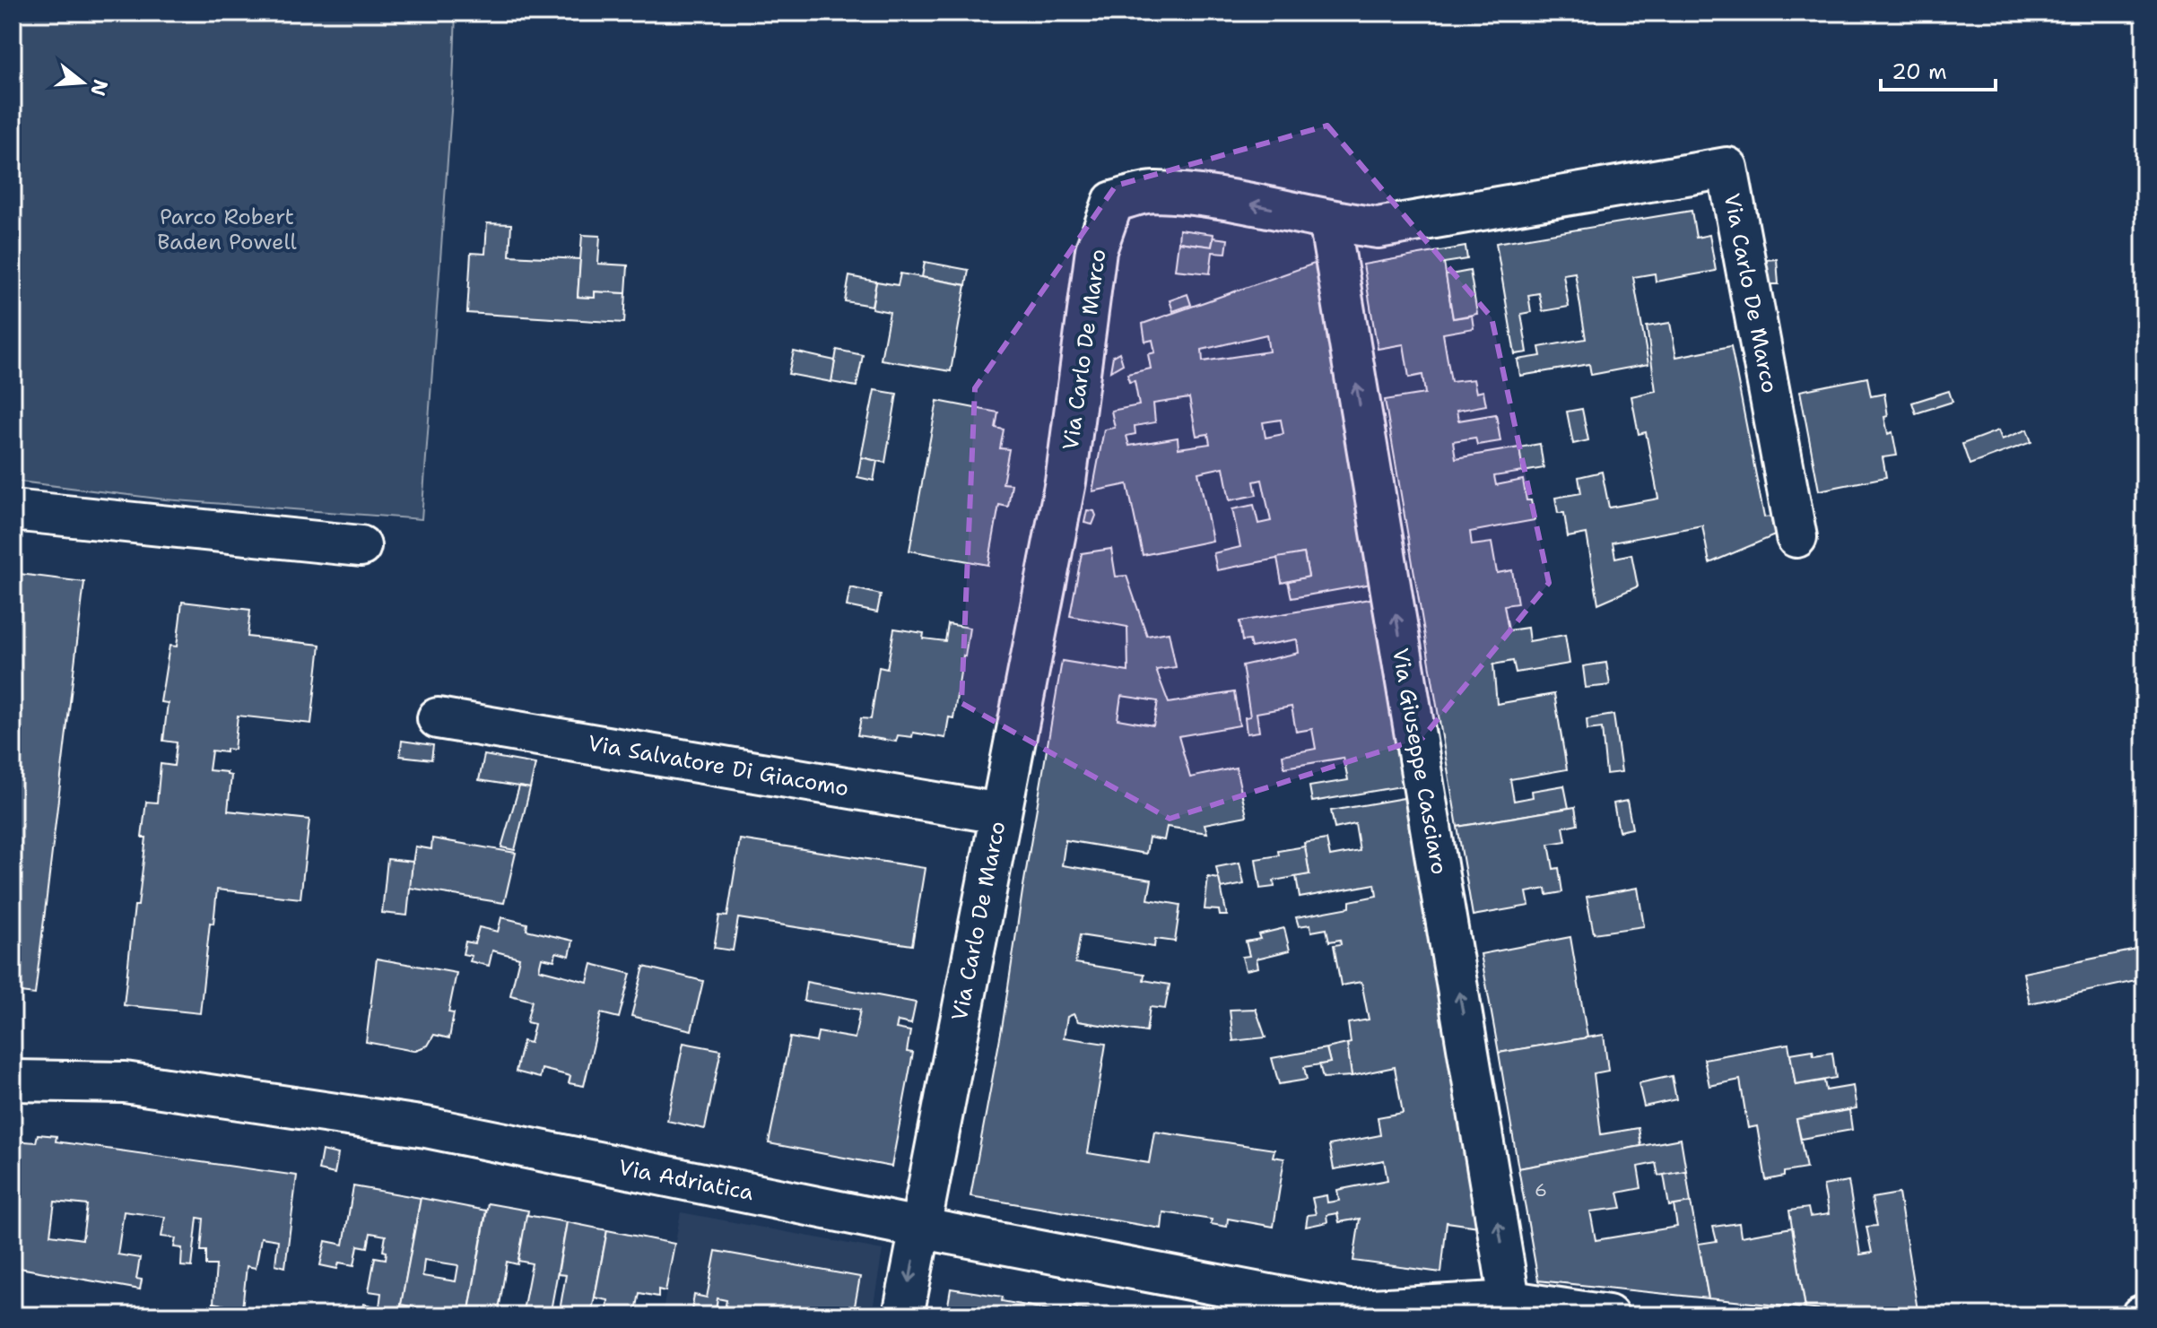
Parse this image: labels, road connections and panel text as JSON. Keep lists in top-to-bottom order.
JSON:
{
  "streets": {
    "street": [
      "Via Carlo De Marco",
      "Via Giuseppe Casciaro",
      "Via Salvatore Di Giacomo",
      "Via Adriatica"
    ]
  },
  "crossings": [
    ["Via Carlo De Marco", "Via Giuseppe Casciaro"],
    ["Via Carlo De Marco", "Via Salvatore Di Giacomo"],
    ["Via Carlo De Marco", "Via Adriatica"],
    ["Via Giuseppe Casciaro", "Via Adriatica"]
  ],
  "one_way": ["Via Carlo De Marco", "Via Giuseppe Casciaro"],
  "parks": ["Parco Robert Baden Powell"],
  "house_numbers": ["6"],
  "scale_bar": "20 m",
  "north": "right"
}
